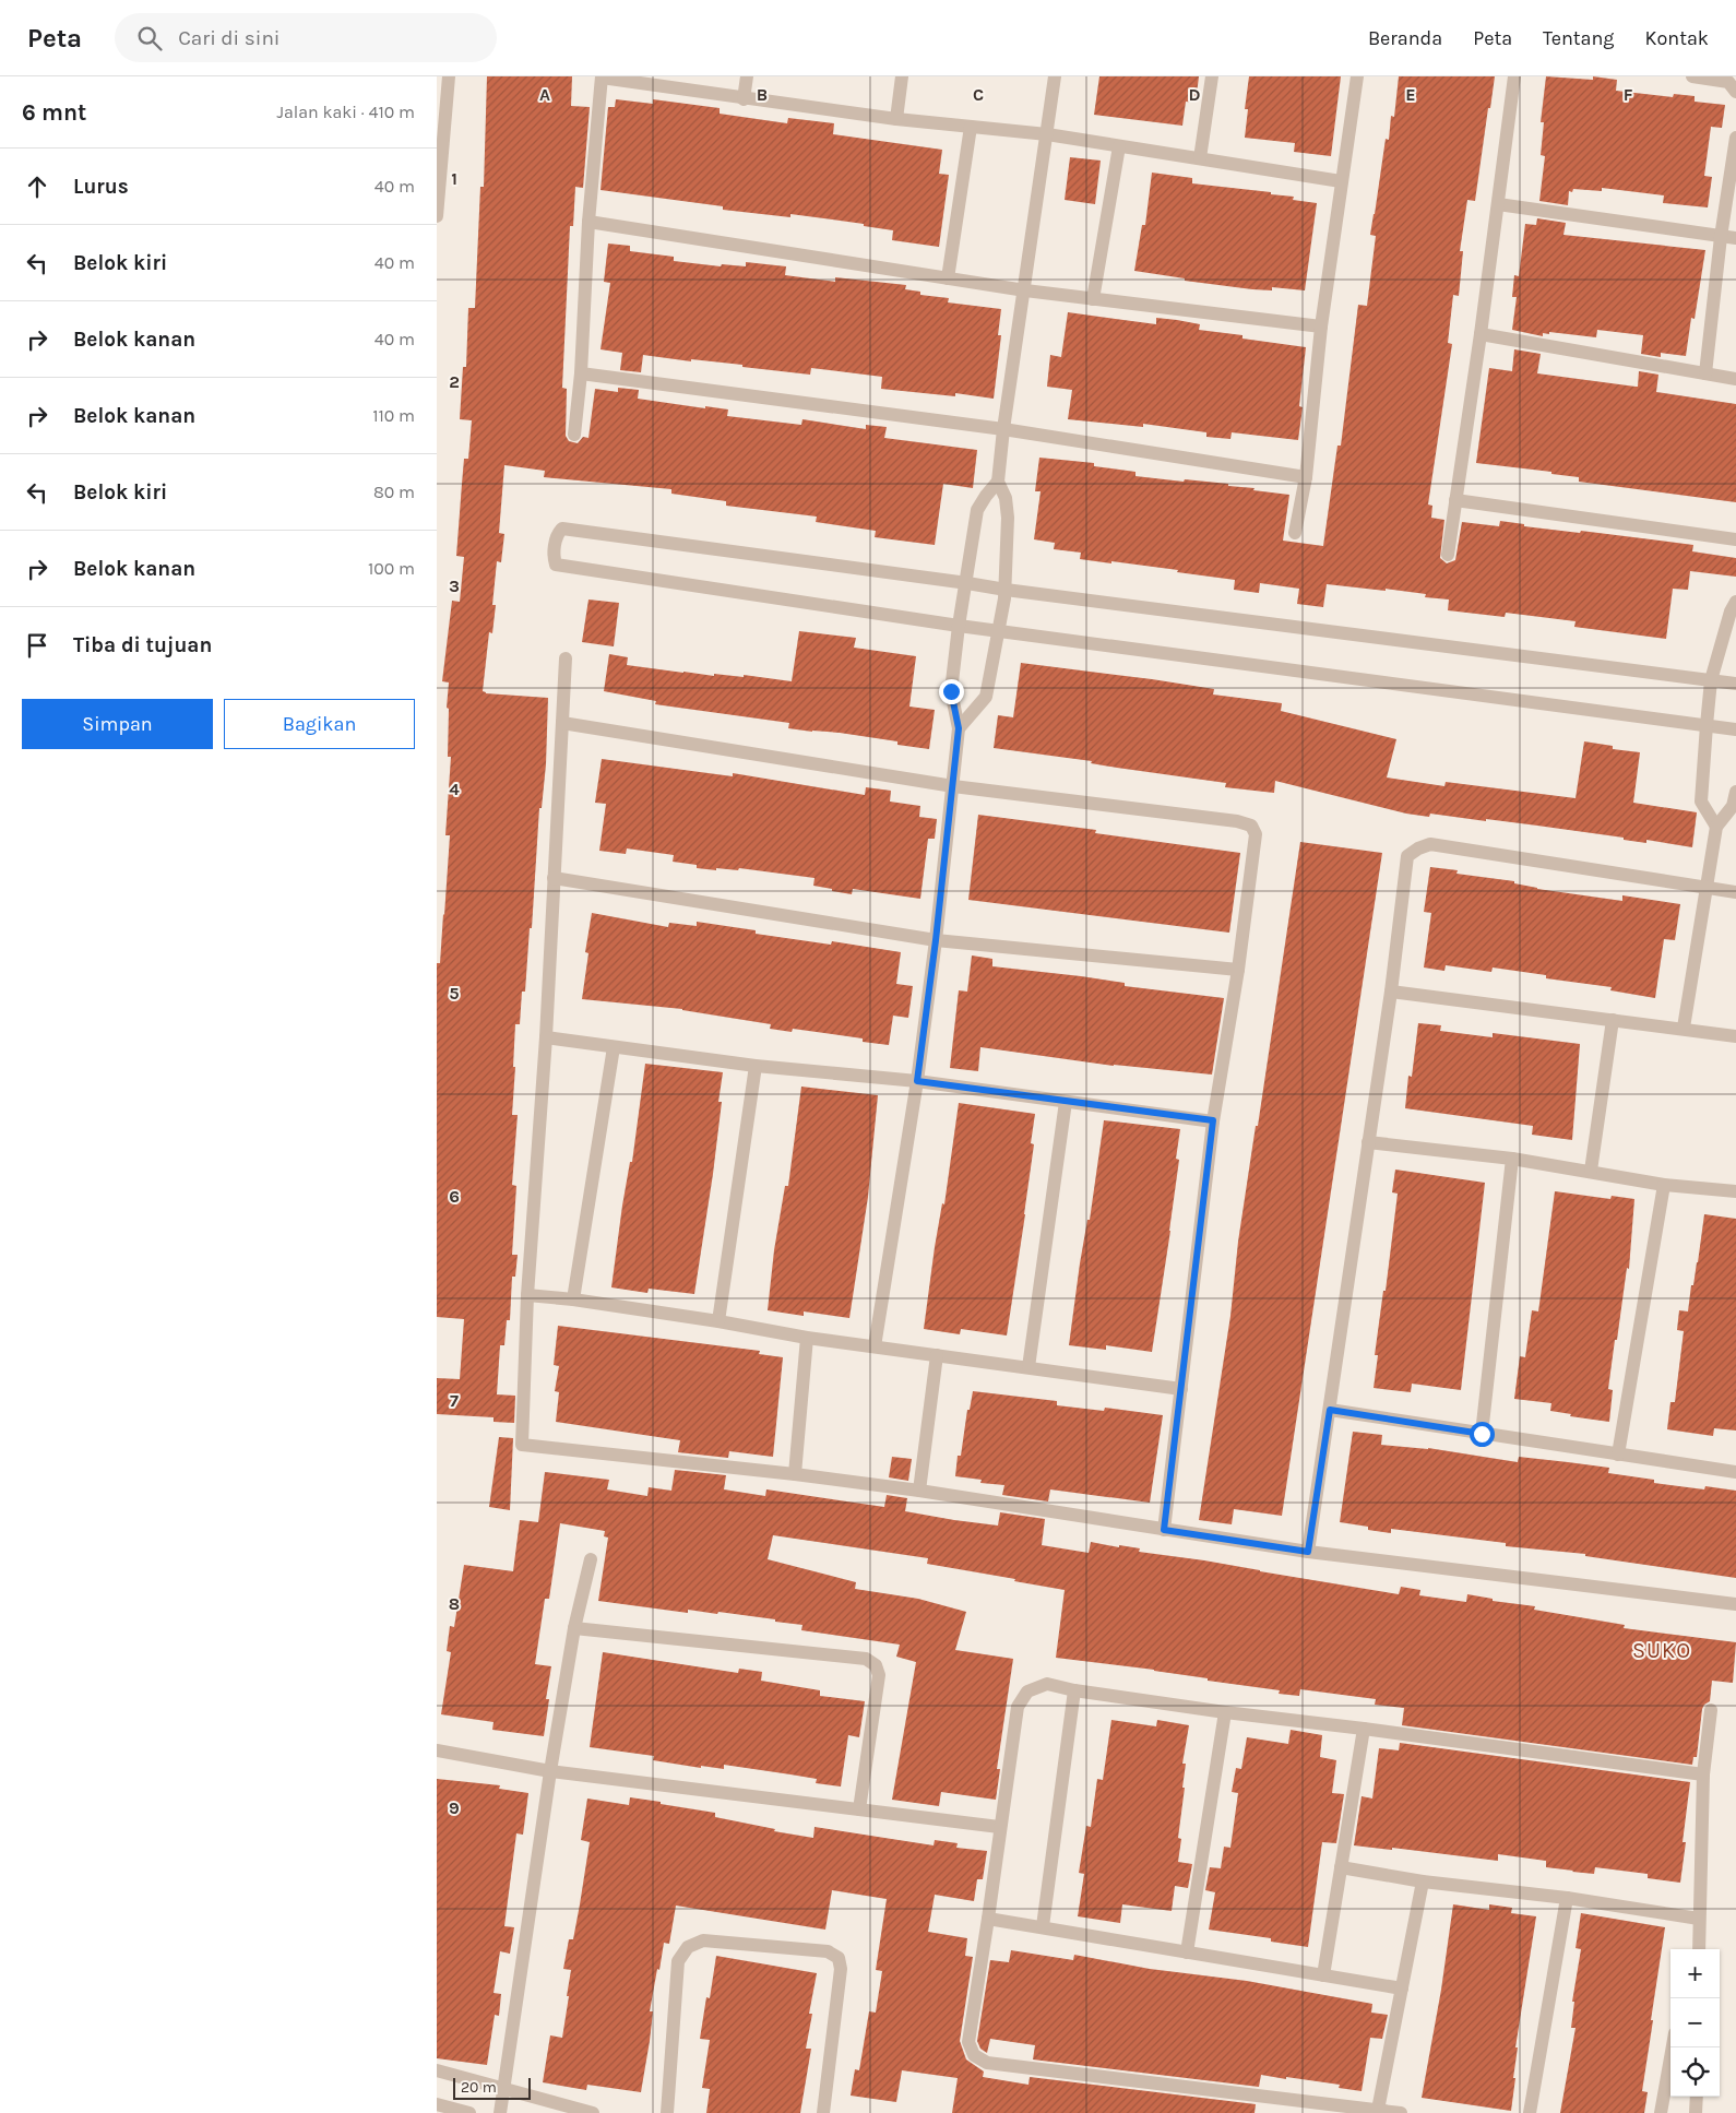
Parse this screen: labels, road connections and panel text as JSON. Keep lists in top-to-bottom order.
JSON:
{
  "districts": ["SUKO"],
  "scale_bar": "20 m",
  "page": {
    "header": "Peta",
    "search": "Cari di sini",
    "nav": [
      "Beranda",
      "Peta",
      "Tentang",
      "Kontak"
    ],
    "heading": ["6 mnt", "Jalan kaki · 410 m"],
    "list": [
      ["Lurus", "40 m"],
      ["Belok kiri", "40 m"],
      ["Belok kanan", "40 m"],
      ["Belok kanan", "110 m"],
      ["Belok kiri", "80 m"],
      ["Belok kanan", "100 m"],
      "Tiba di tujuan"
    ],
    "buttons": ["Simpan", "Bagikan"],
    "map_buttons": ["+", "−"],
    "scale": "20 m"
  },
  "grid": {
    "columns": [
      "A",
      "B",
      "C",
      "D",
      "E",
      "F"
    ],
    "rows": [
      "1",
      "2",
      "3",
      "4",
      "5",
      "6",
      "7",
      "8",
      "9"
    ]
  }
}
